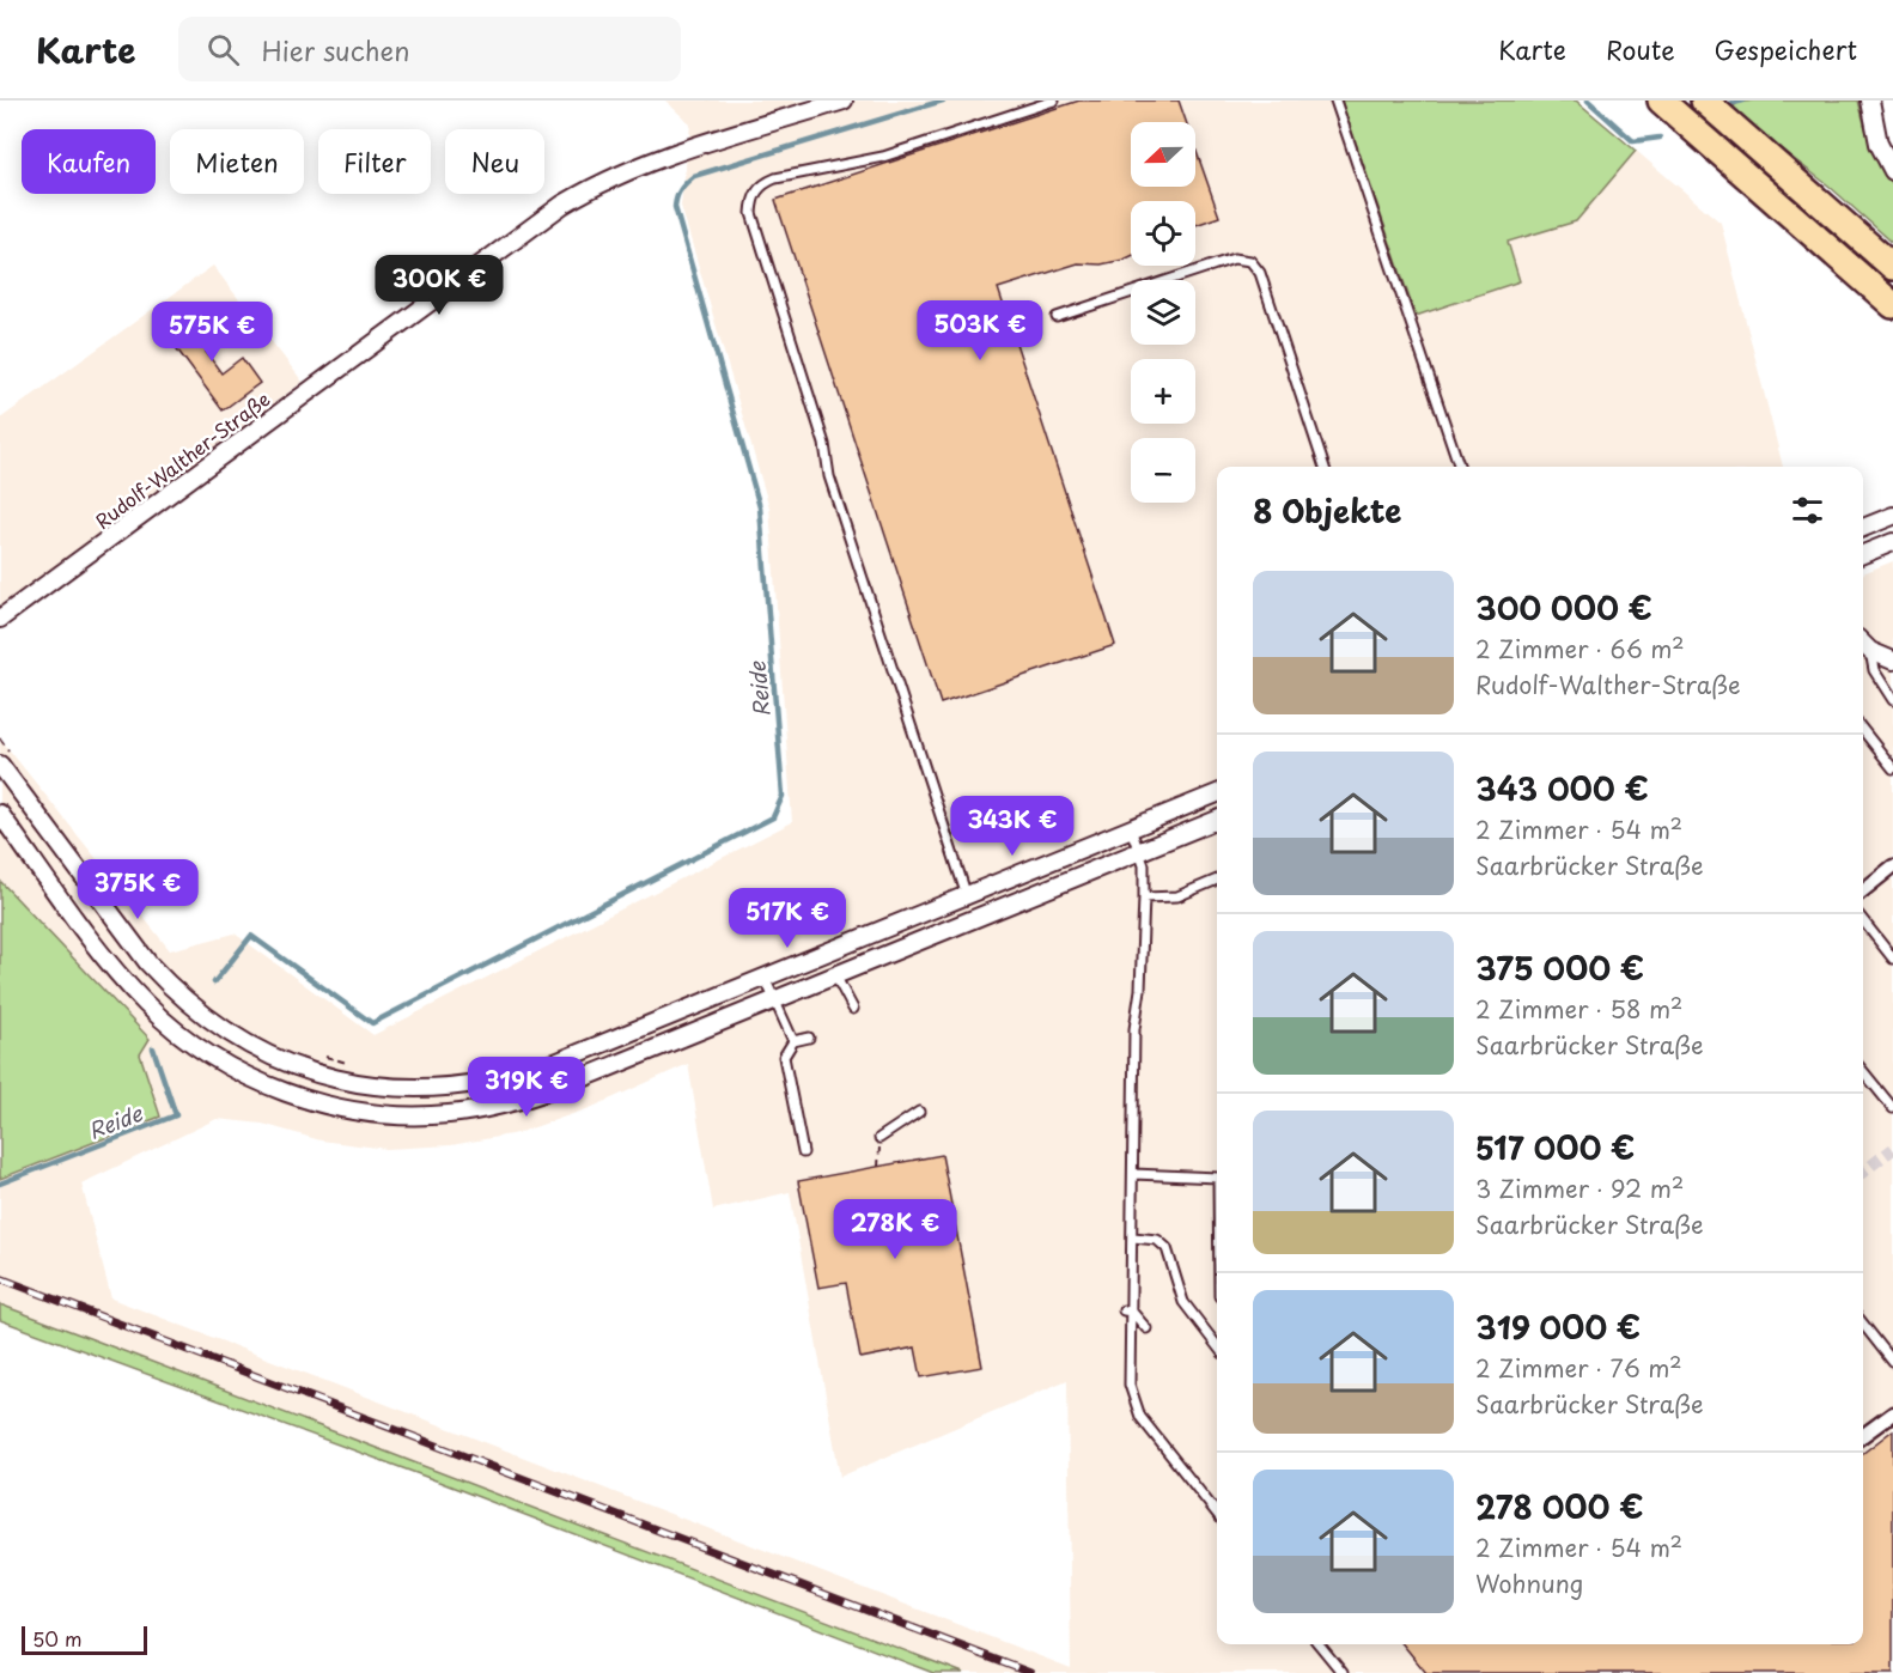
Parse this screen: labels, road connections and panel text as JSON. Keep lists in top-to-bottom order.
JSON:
{
  "streets": {
    "street": ["Rudolf-Walther-Straße"]
  },
  "water": ["Reide"],
  "scale_bar": "50 m",
  "north": "left",
  "page": {
    "header": "Karte",
    "search": "Hier suchen",
    "nav": ["Karte", "Route", "Gespeichert"],
    "map_buttons": ["+", "−"],
    "chip": [
      "Kaufen",
      "Mieten",
      "Filter",
      "Neu"
    ],
    "price": [
      "300K €",
      "503K €",
      "575K €",
      "343K €",
      "375K €",
      "517K €",
      "319K €",
      "278K €"
    ],
    "heading": "8 Objekte",
    "list": [
      {
        "name": "300 000 €",
        "note": "2 Zimmer · 66 m² · Rudolf-Walther-Straße"
      },
      {
        "name": "343 000 €",
        "note": "2 Zimmer · 54 m² · Saarbrücker Straße"
      },
      {
        "name": "375 000 €",
        "note": "2 Zimmer · 58 m² · Saarbrücker Straße"
      },
      {
        "name": "517 000 €",
        "note": "3 Zimmer · 92 m² · Saarbrücker Straße"
      },
      {
        "name": "319 000 €",
        "note": "2 Zimmer · 76 m² · Saarbrücker Straße"
      },
      {
        "name": "278 000 €",
        "note": "2 Zimmer · 54 m² · Wohnung"
      }
    ],
    "scale": "50 m"
  }
}
